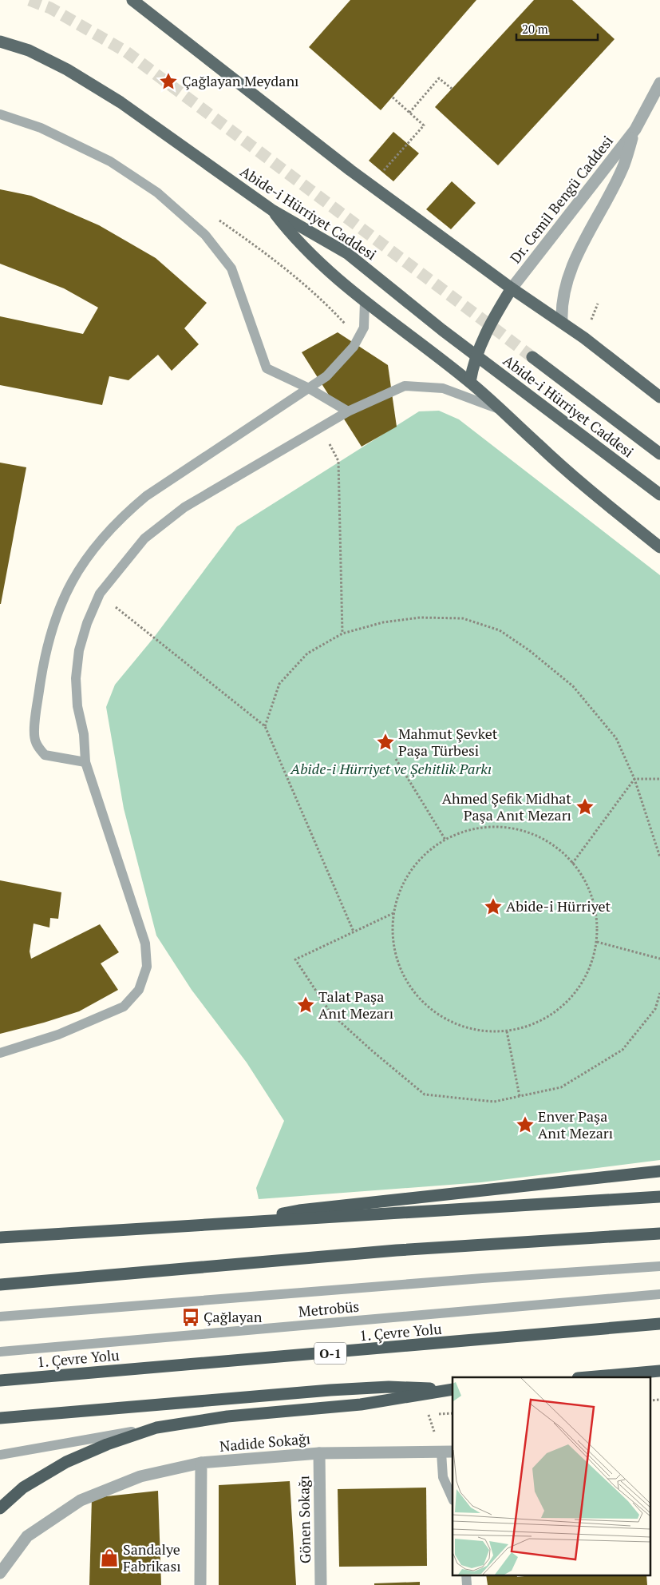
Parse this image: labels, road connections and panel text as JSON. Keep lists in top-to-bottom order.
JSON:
{
  "streets": {
    "highway": ["1. Çevre Yolu", "O-1"],
    "main road": ["Abide-i Hürriyet Caddesi"],
    "street": ["Dr. Cemil Bengü Caddesi", "Nadide Sokağı", "Gönen Sokağı"],
    "lane": ["Metrobüs"]
  },
  "crossings": [
    ["Nadide Sokağı", "Gönen Sokağı"]
  ],
  "parks": ["Abide-i Hürriyet ve Şehitlik Parkı"],
  "places": {
    "place": [
      "Çağlayan Meydanı",
      "Mahmut Şevket Paşa Türbesi",
      "Ahmed Şefik Midhat Paşa Anıt Mezarı",
      "Abide-i Hürriyet",
      "Talat Paşa Anıt Mezarı",
      "Enver Paşa Anıt Mezarı"
    ],
    "bus stop": ["Çağlayan"],
    "shop": ["Sandalye Fabrikası"]
  },
  "scale_bar": "20 m"
}
